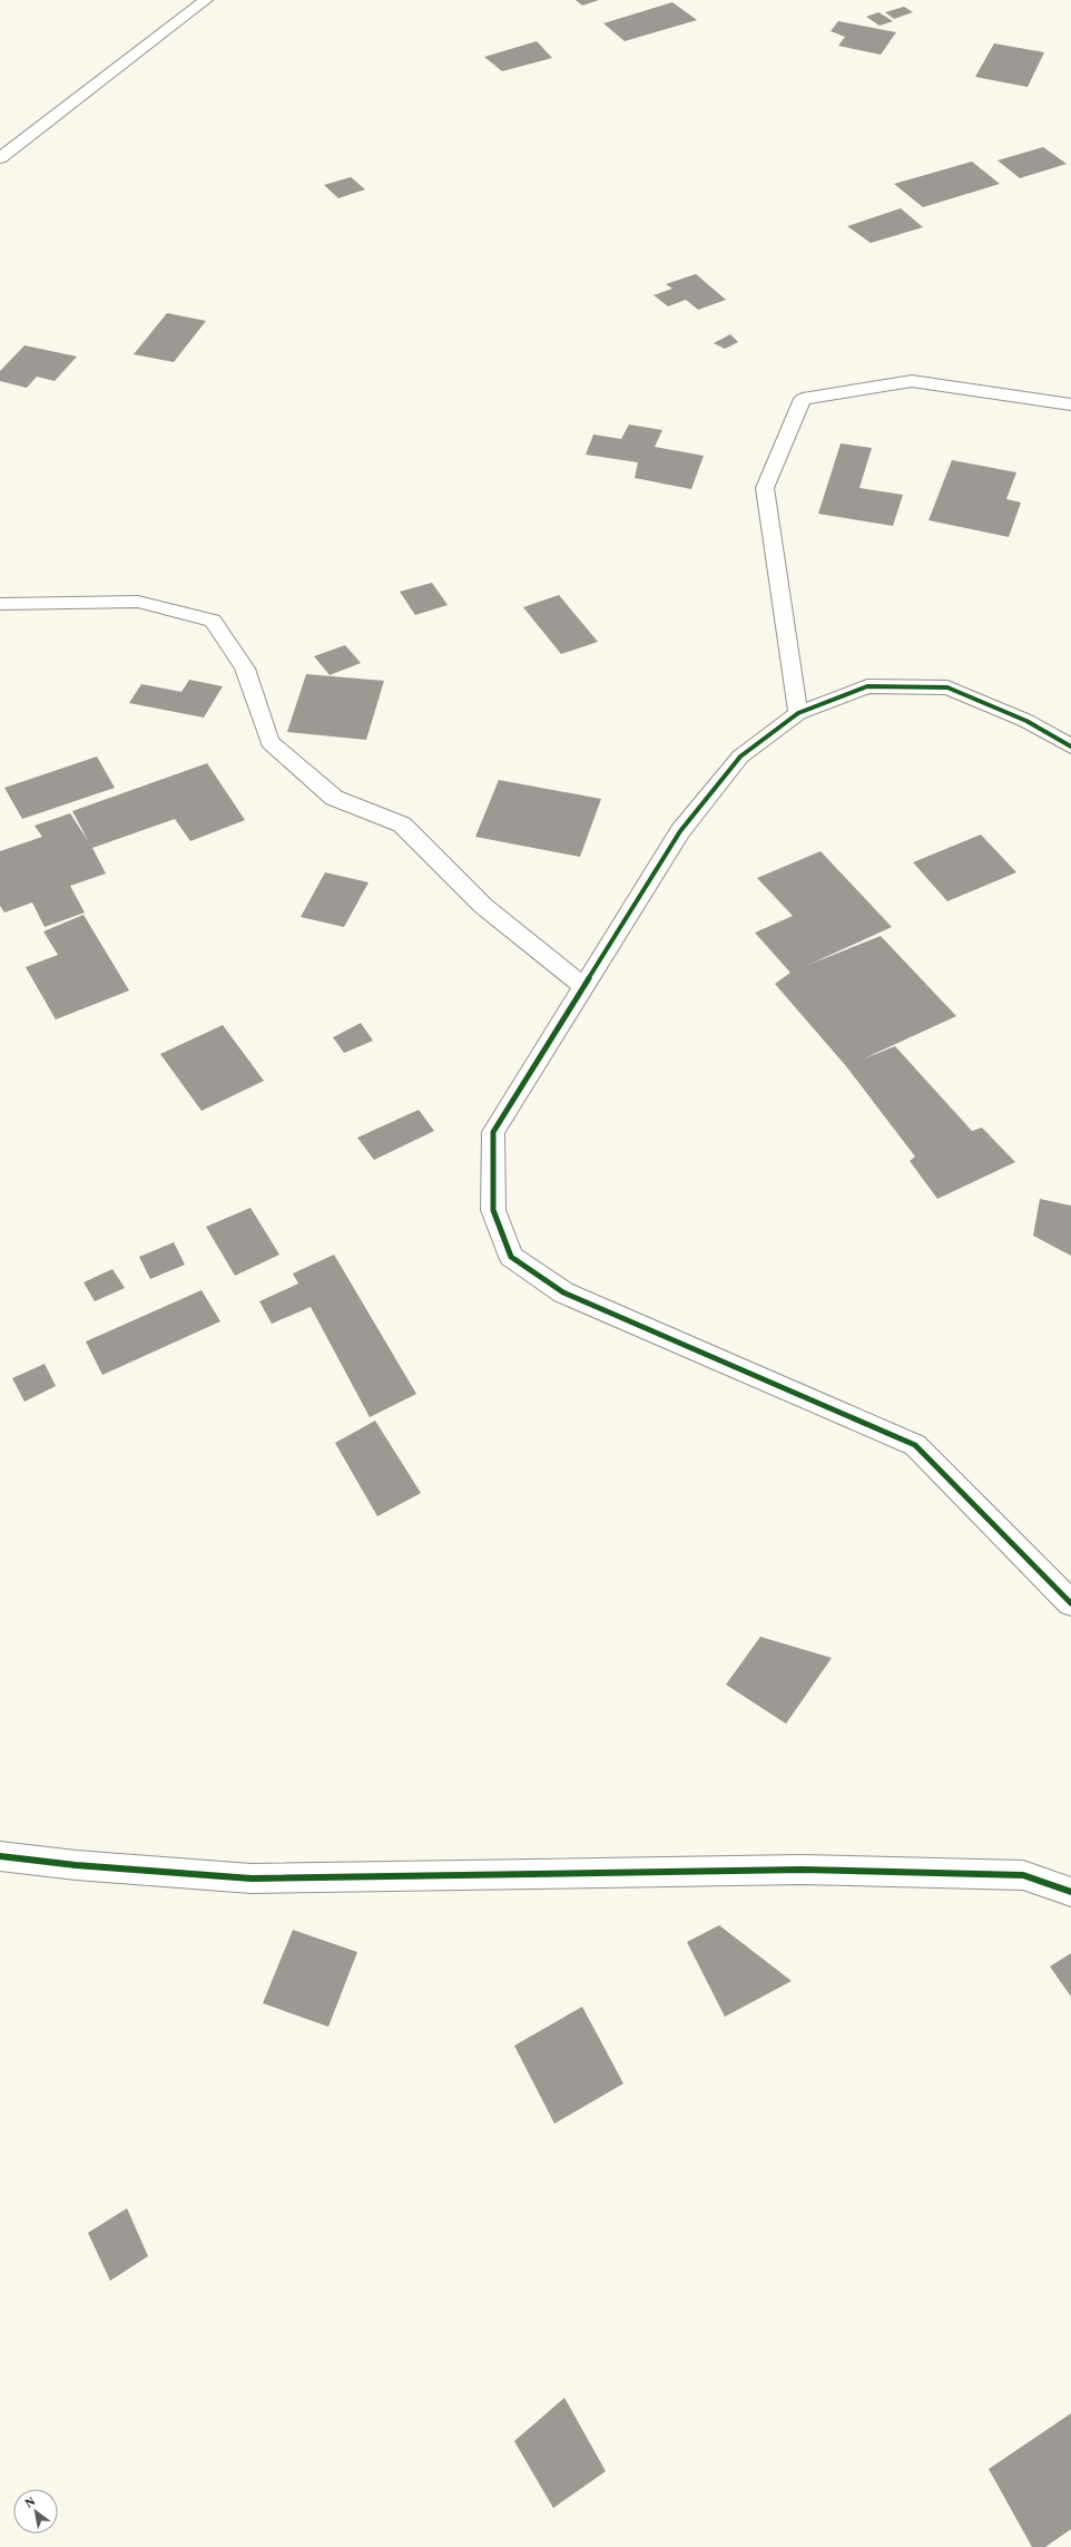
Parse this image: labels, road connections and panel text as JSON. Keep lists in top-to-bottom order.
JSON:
{
  "north": "top left"
}
